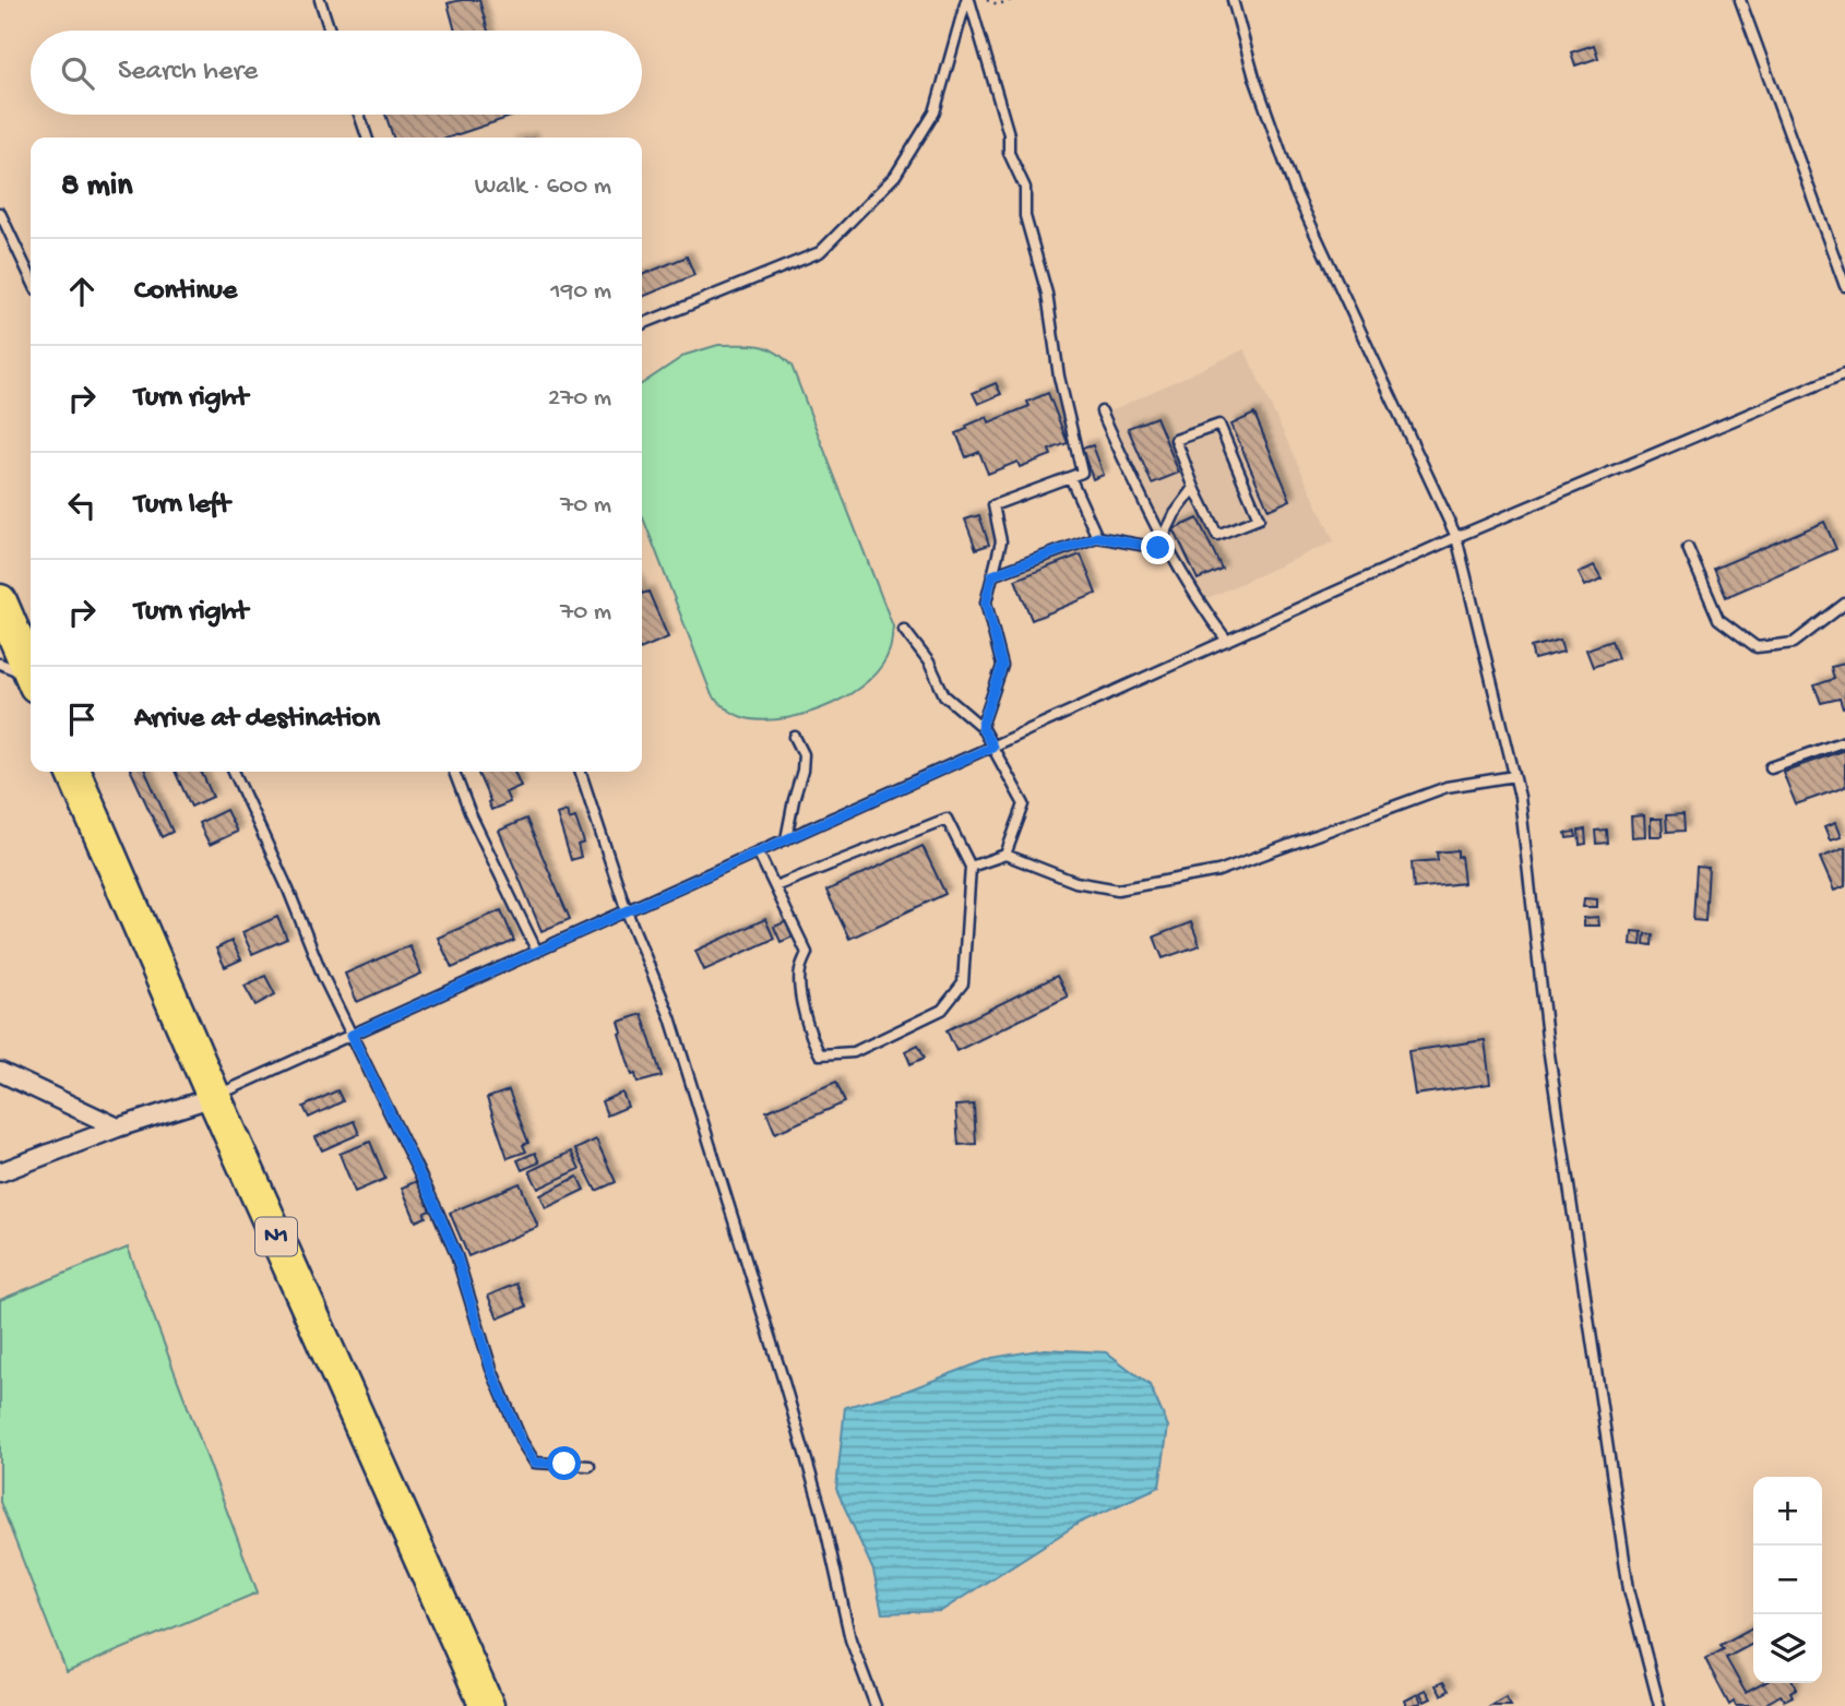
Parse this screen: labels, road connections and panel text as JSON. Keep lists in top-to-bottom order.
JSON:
{
  "streets": {
    "highway": ["N1"]
  },
  "page": {
    "search": "Search here",
    "heading": ["8 min", "Walk · 600 m"],
    "list": [
      ["Continue", "190 m"],
      ["Turn right", "270 m"],
      ["Turn left", "70 m"],
      ["Turn right", "70 m"],
      "Arrive at destination"
    ],
    "map_buttons": ["+", "−"]
  }
}
